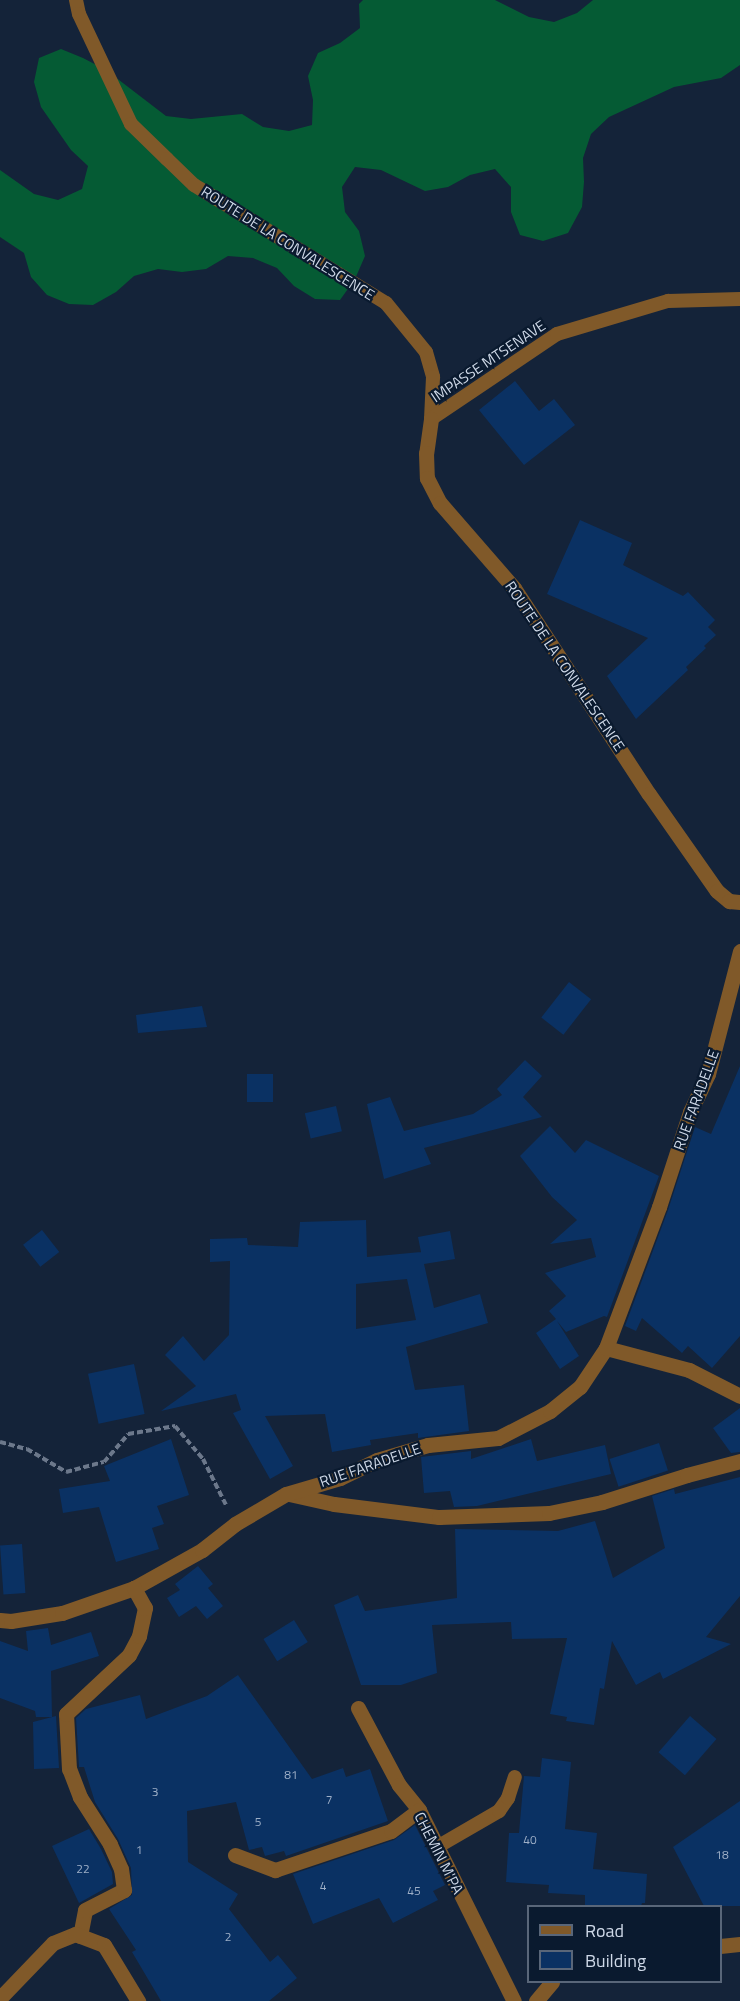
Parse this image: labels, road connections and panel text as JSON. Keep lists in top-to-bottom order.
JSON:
{
  "streets": {
    "street": ["ROUTE DE LA CONVALESCENCE", "RUE FARADELLE", "CHEMIN M'PA"],
    "lane": ["IMPASSE MTSENAVE"]
  },
  "crossings": [
    ["ROUTE DE LA CONVALESCENCE", "IMPASSE MTSENAVE"]
  ],
  "house_numbers": [
    "81",
    "3",
    "7",
    "5",
    "40",
    "1",
    "18",
    "22",
    "4",
    "45",
    "2"
  ],
  "legend": ["Road", "Building"]
}
